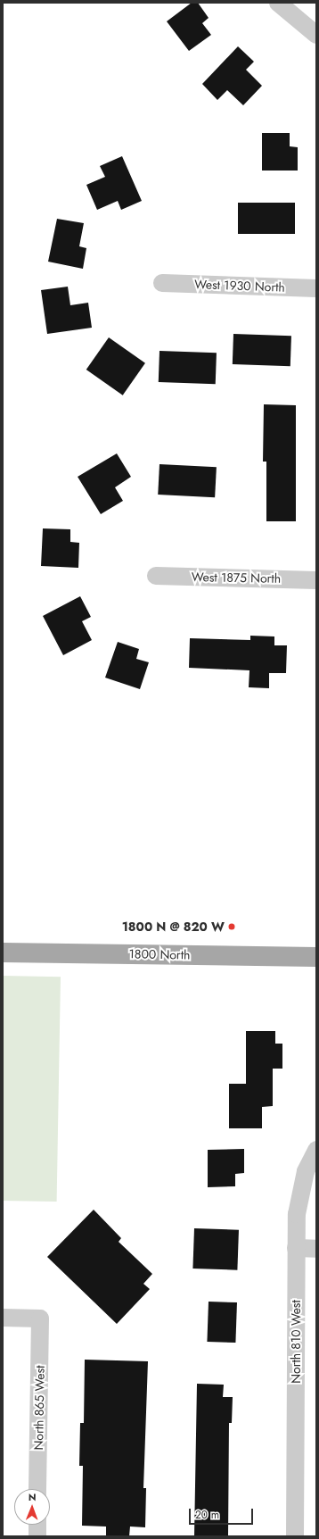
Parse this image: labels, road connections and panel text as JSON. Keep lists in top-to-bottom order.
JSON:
{
  "streets": {
    "main road": ["1800 North"],
    "street": [
      "West 1930 North",
      "West 1875 North",
      "North 810 West",
      "North 865 West"
    ]
  },
  "places": ["1800 N @ 820 W"],
  "scale_bar": "20 m",
  "north": "top"
}
